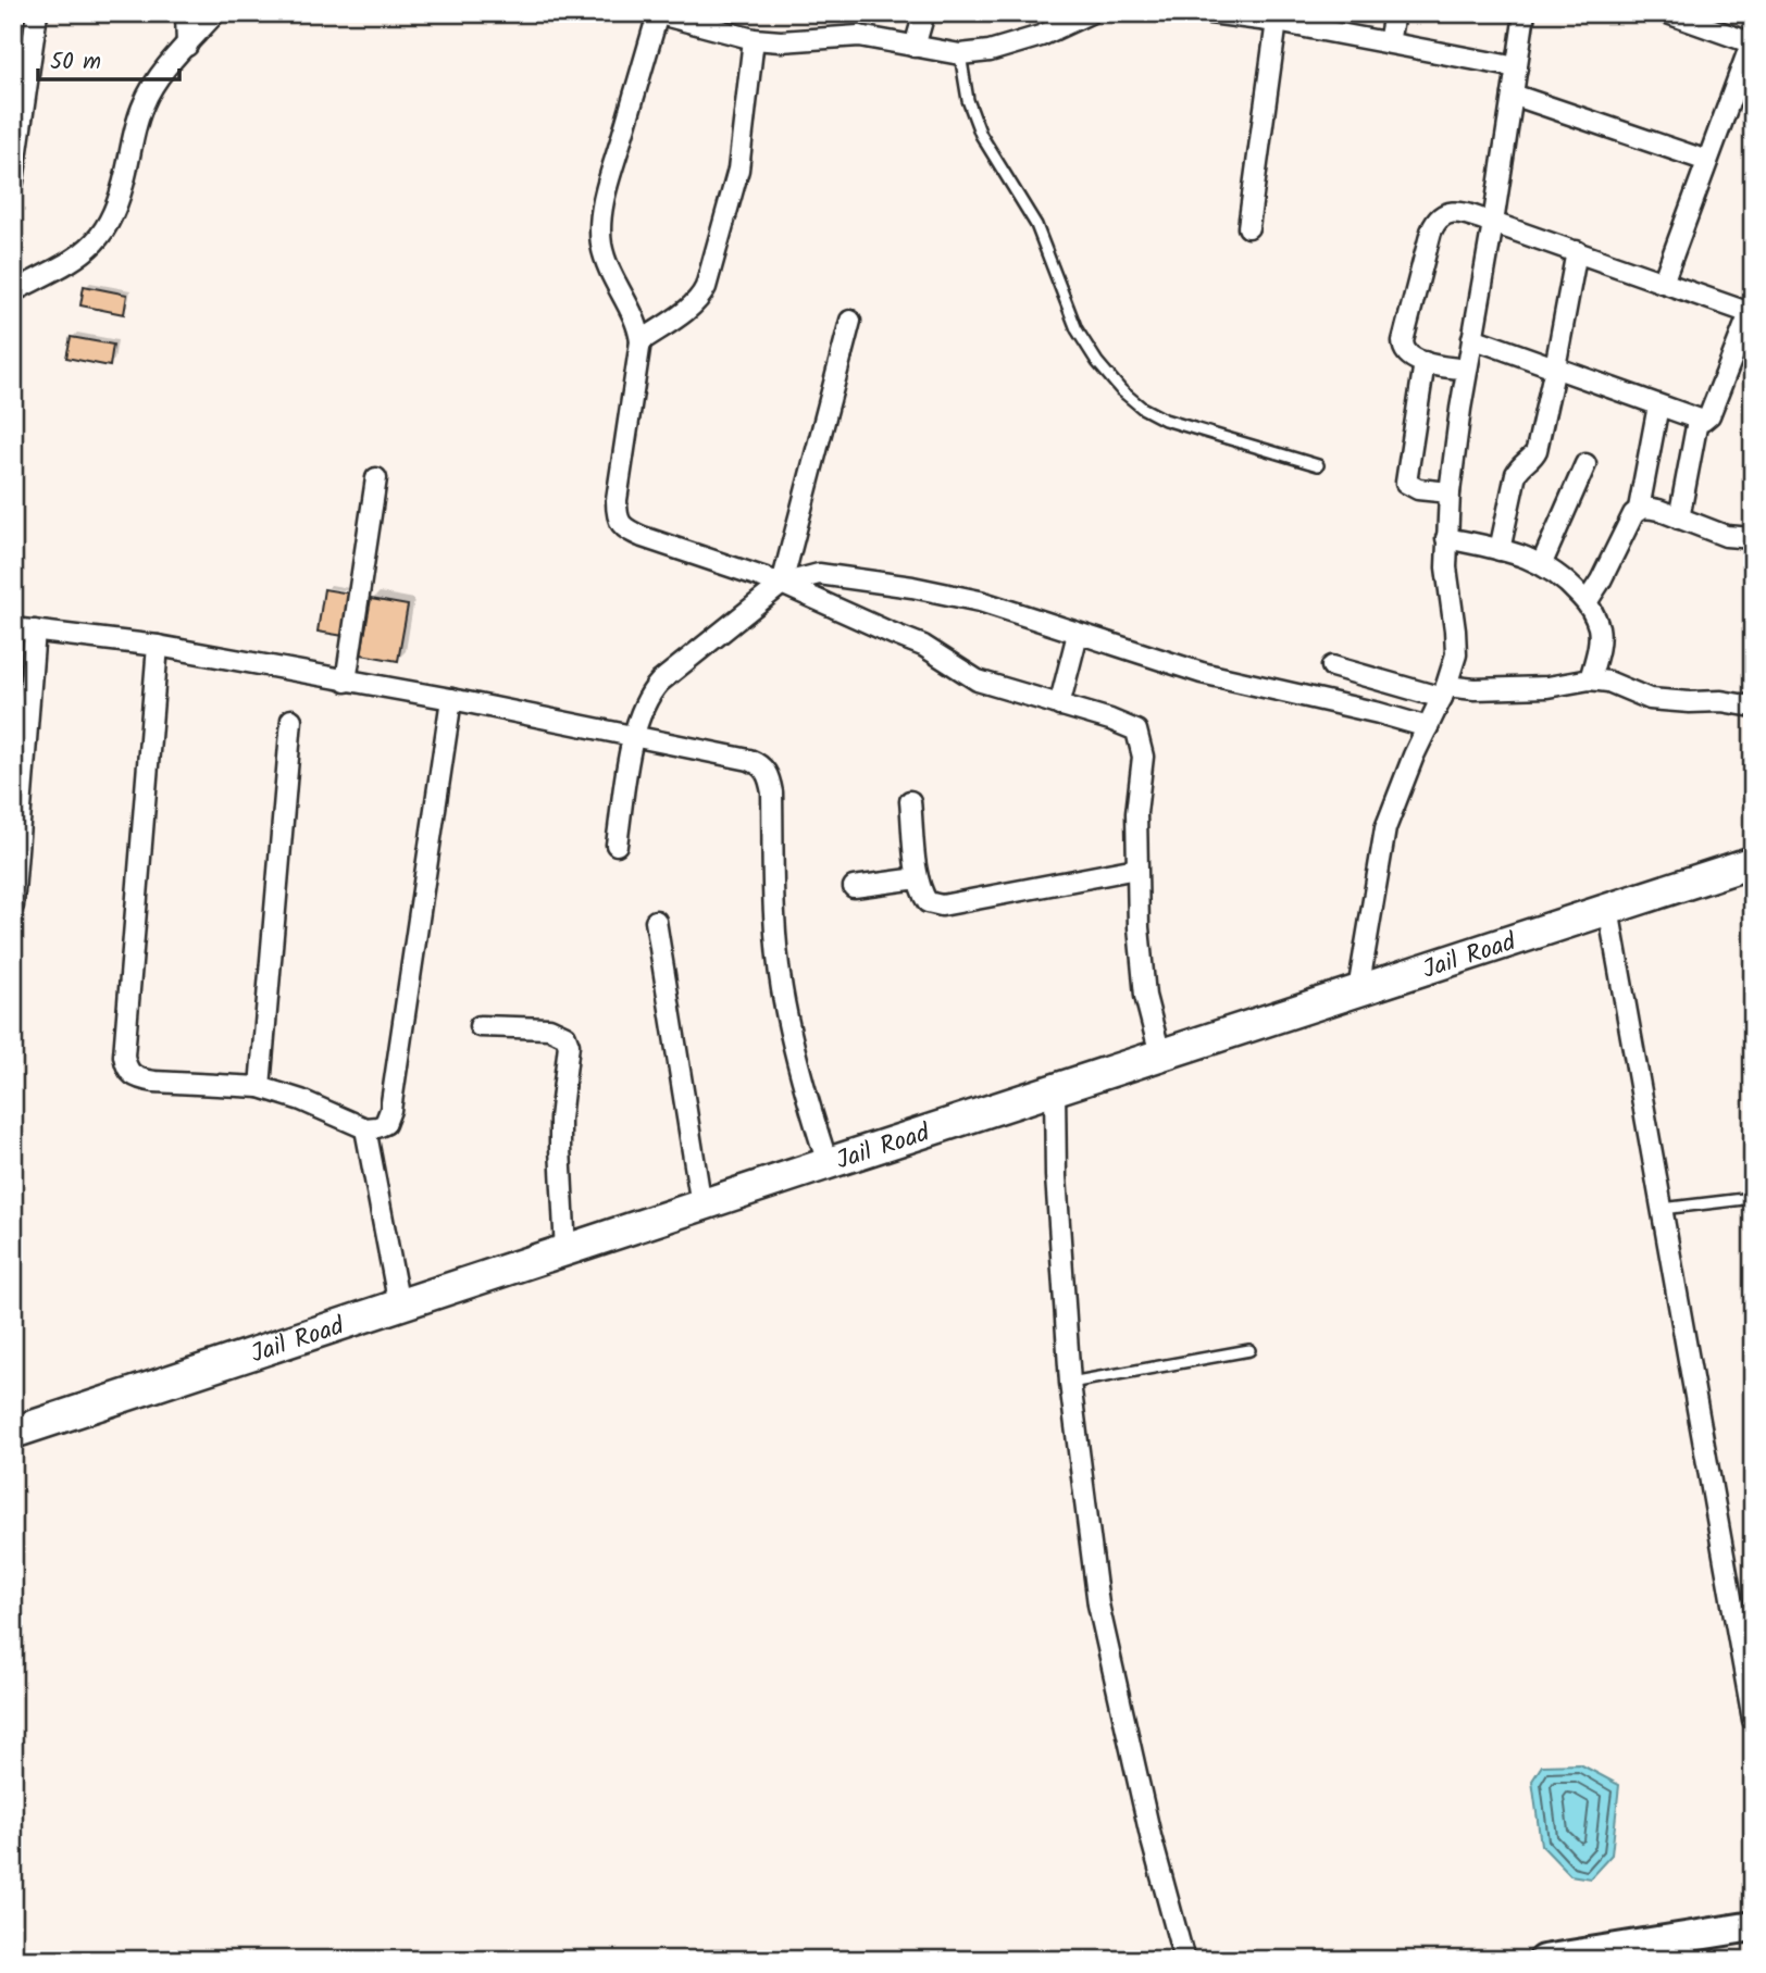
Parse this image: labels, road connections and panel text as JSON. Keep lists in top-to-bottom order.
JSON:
{
  "streets": {
    "main road": ["Jail Road"]
  },
  "scale_bar": "50 m"
}
